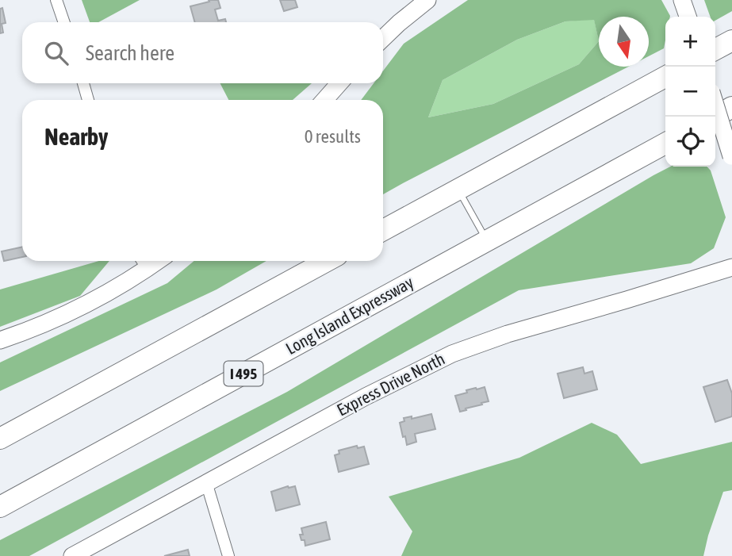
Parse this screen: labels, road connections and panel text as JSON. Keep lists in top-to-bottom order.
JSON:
{
  "streets": {
    "highway": ["Long Island Expressway", "I 495"],
    "main road": ["Express Drive North"]
  },
  "north": "bottom",
  "page": {
    "map_buttons": ["+", "−"],
    "search": "Search here",
    "heading": ["Nearby", "0 results"]
  }
}
